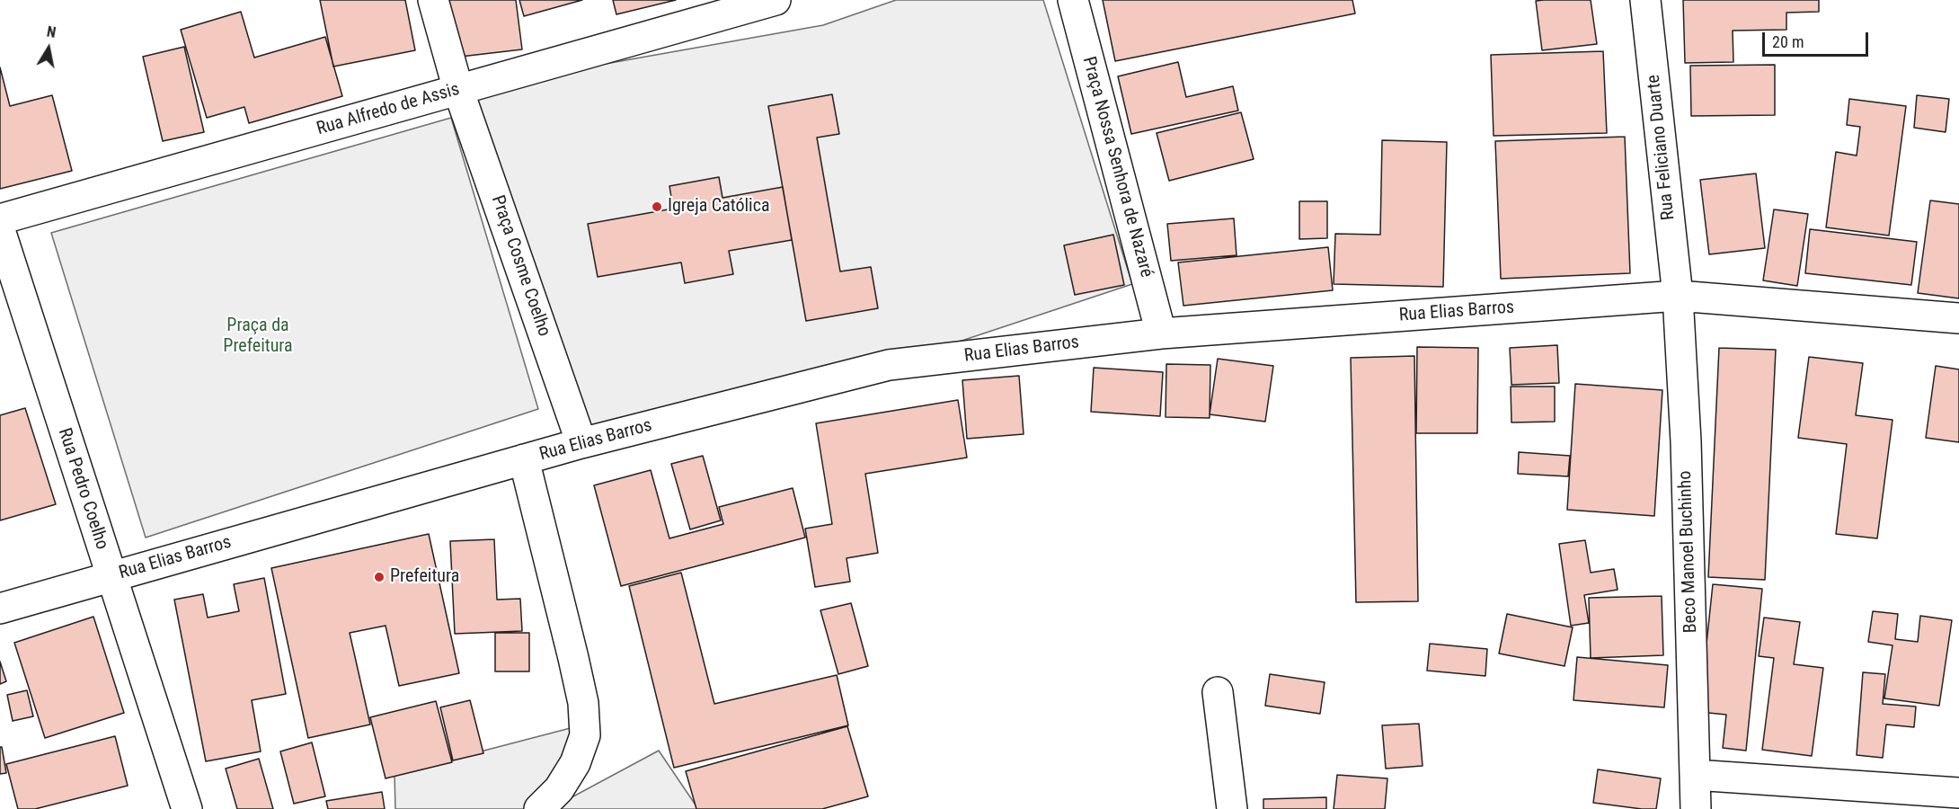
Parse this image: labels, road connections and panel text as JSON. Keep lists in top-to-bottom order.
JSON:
{
  "streets": {
    "street": [
      "Rua Alfredo de Assis",
      "Rua Feliciano Duarte",
      "Praça Nossa Senhora de Nazaré",
      "Praça Cosme Coelho",
      "Rua Elias Barros",
      "Rua Pedro Coelho",
      "Beco Manoel Buchinho"
    ]
  },
  "crossings": [
    ["Rua Alfredo de Assis", "Praça Cosme Coelho"],
    ["Rua Feliciano Duarte", "Rua Elias Barros"],
    ["Rua Feliciano Duarte", "Beco Manoel Buchinho"],
    ["Praça Nossa Senhora de Nazaré", "Rua Elias Barros"],
    ["Praça Cosme Coelho", "Rua Elias Barros"],
    ["Rua Elias Barros", "Rua Pedro Coelho"],
    ["Rua Elias Barros", "Beco Manoel Buchinho"]
  ],
  "parks": ["Praça da Prefeitura"],
  "places": ["Igreja Católica", "Prefeitura"],
  "scale_bar": "20 m",
  "north": "top"
}
